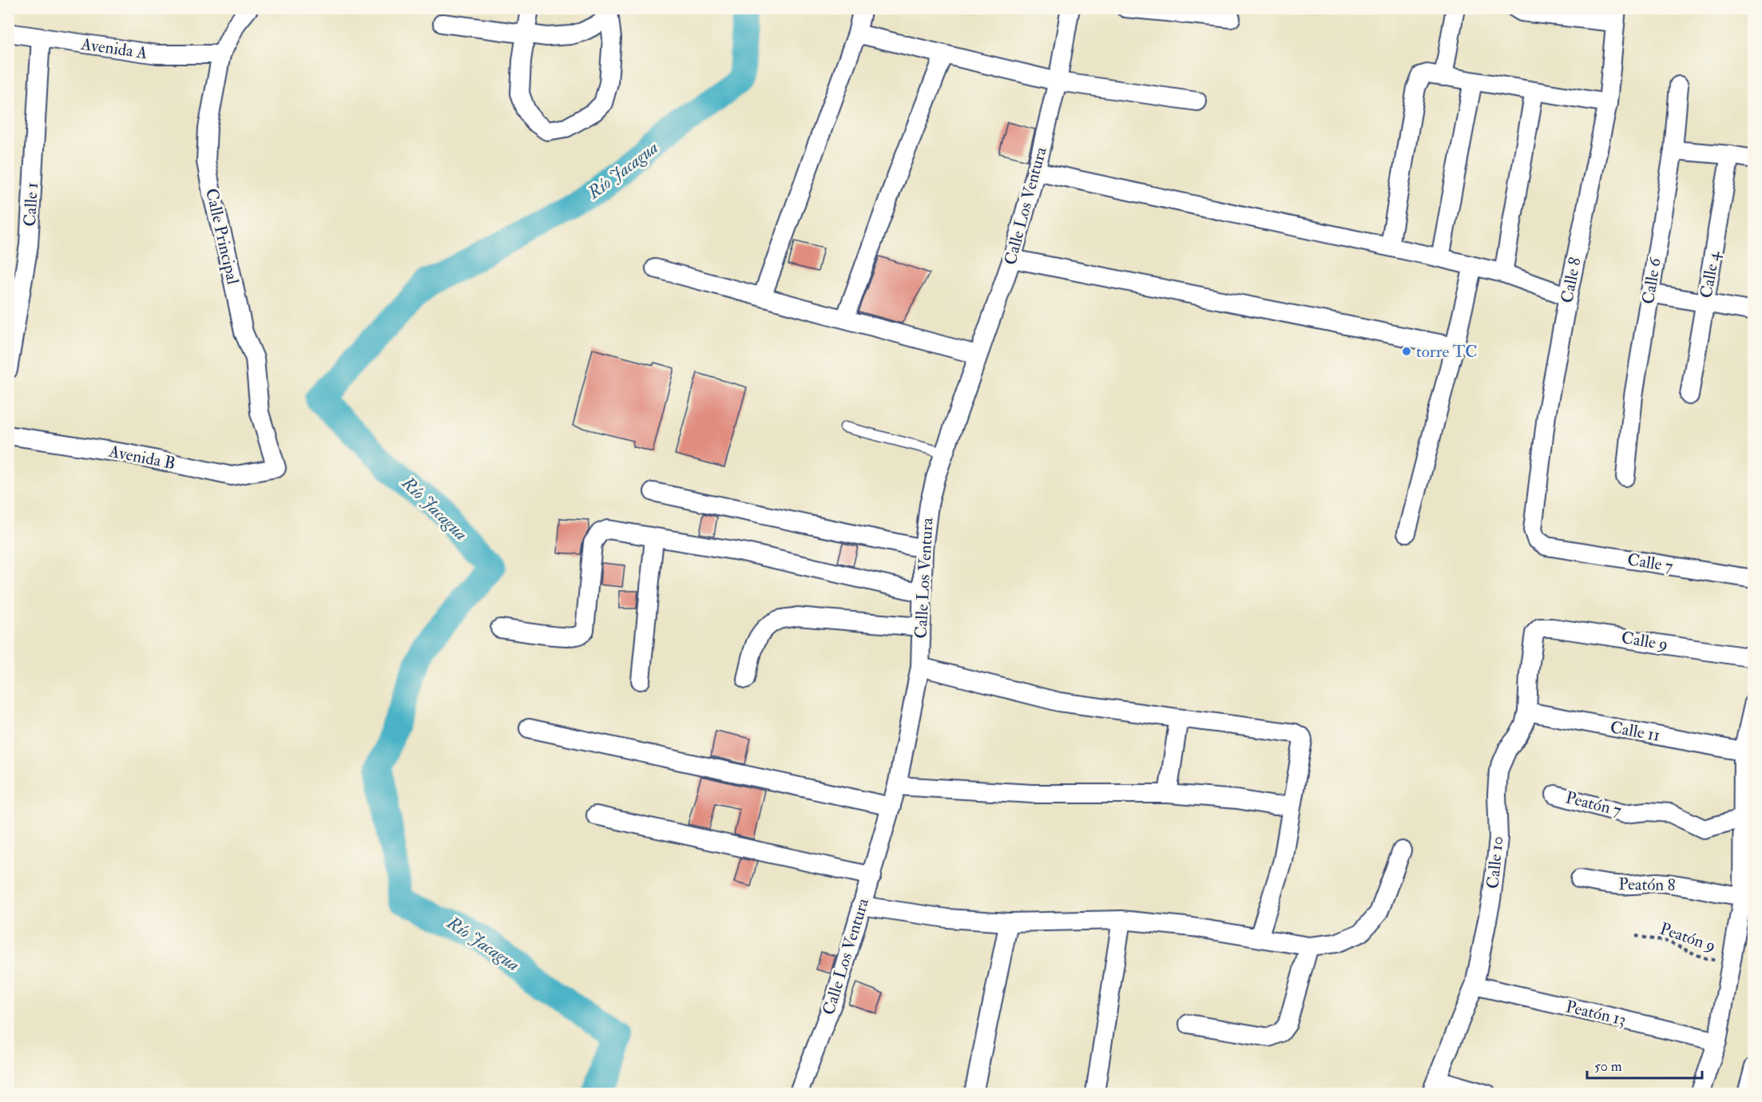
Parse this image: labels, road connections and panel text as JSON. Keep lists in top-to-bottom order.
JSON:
{
  "streets": {
    "street": [
      "Avenida A",
      "Calle 1",
      "Calle Los Ventura",
      "Calle Principal",
      "Calle 4",
      "Calle 8",
      "Calle 6",
      "Avenida B",
      "Calle 7",
      "Calle 9",
      "Calle 11",
      "Peatón 7",
      "Calle 10",
      "Peatón 8",
      "Peatón 13"
    ],
    "path": ["Peatón 9"]
  },
  "crossings": [
    ["Avenida A", "Calle 1"],
    ["Avenida A", "Calle Principal"],
    ["Calle Principal", "Avenida B"],
    ["Calle 8", "Calle 7"],
    ["Calle 9", "Calle 10"],
    ["Calle 11", "Calle 10"],
    ["Calle 10", "Peatón 13"]
  ],
  "water": ["Río Jacagua"],
  "places": ["torre TC"],
  "scale_bar": "50 m"
}
